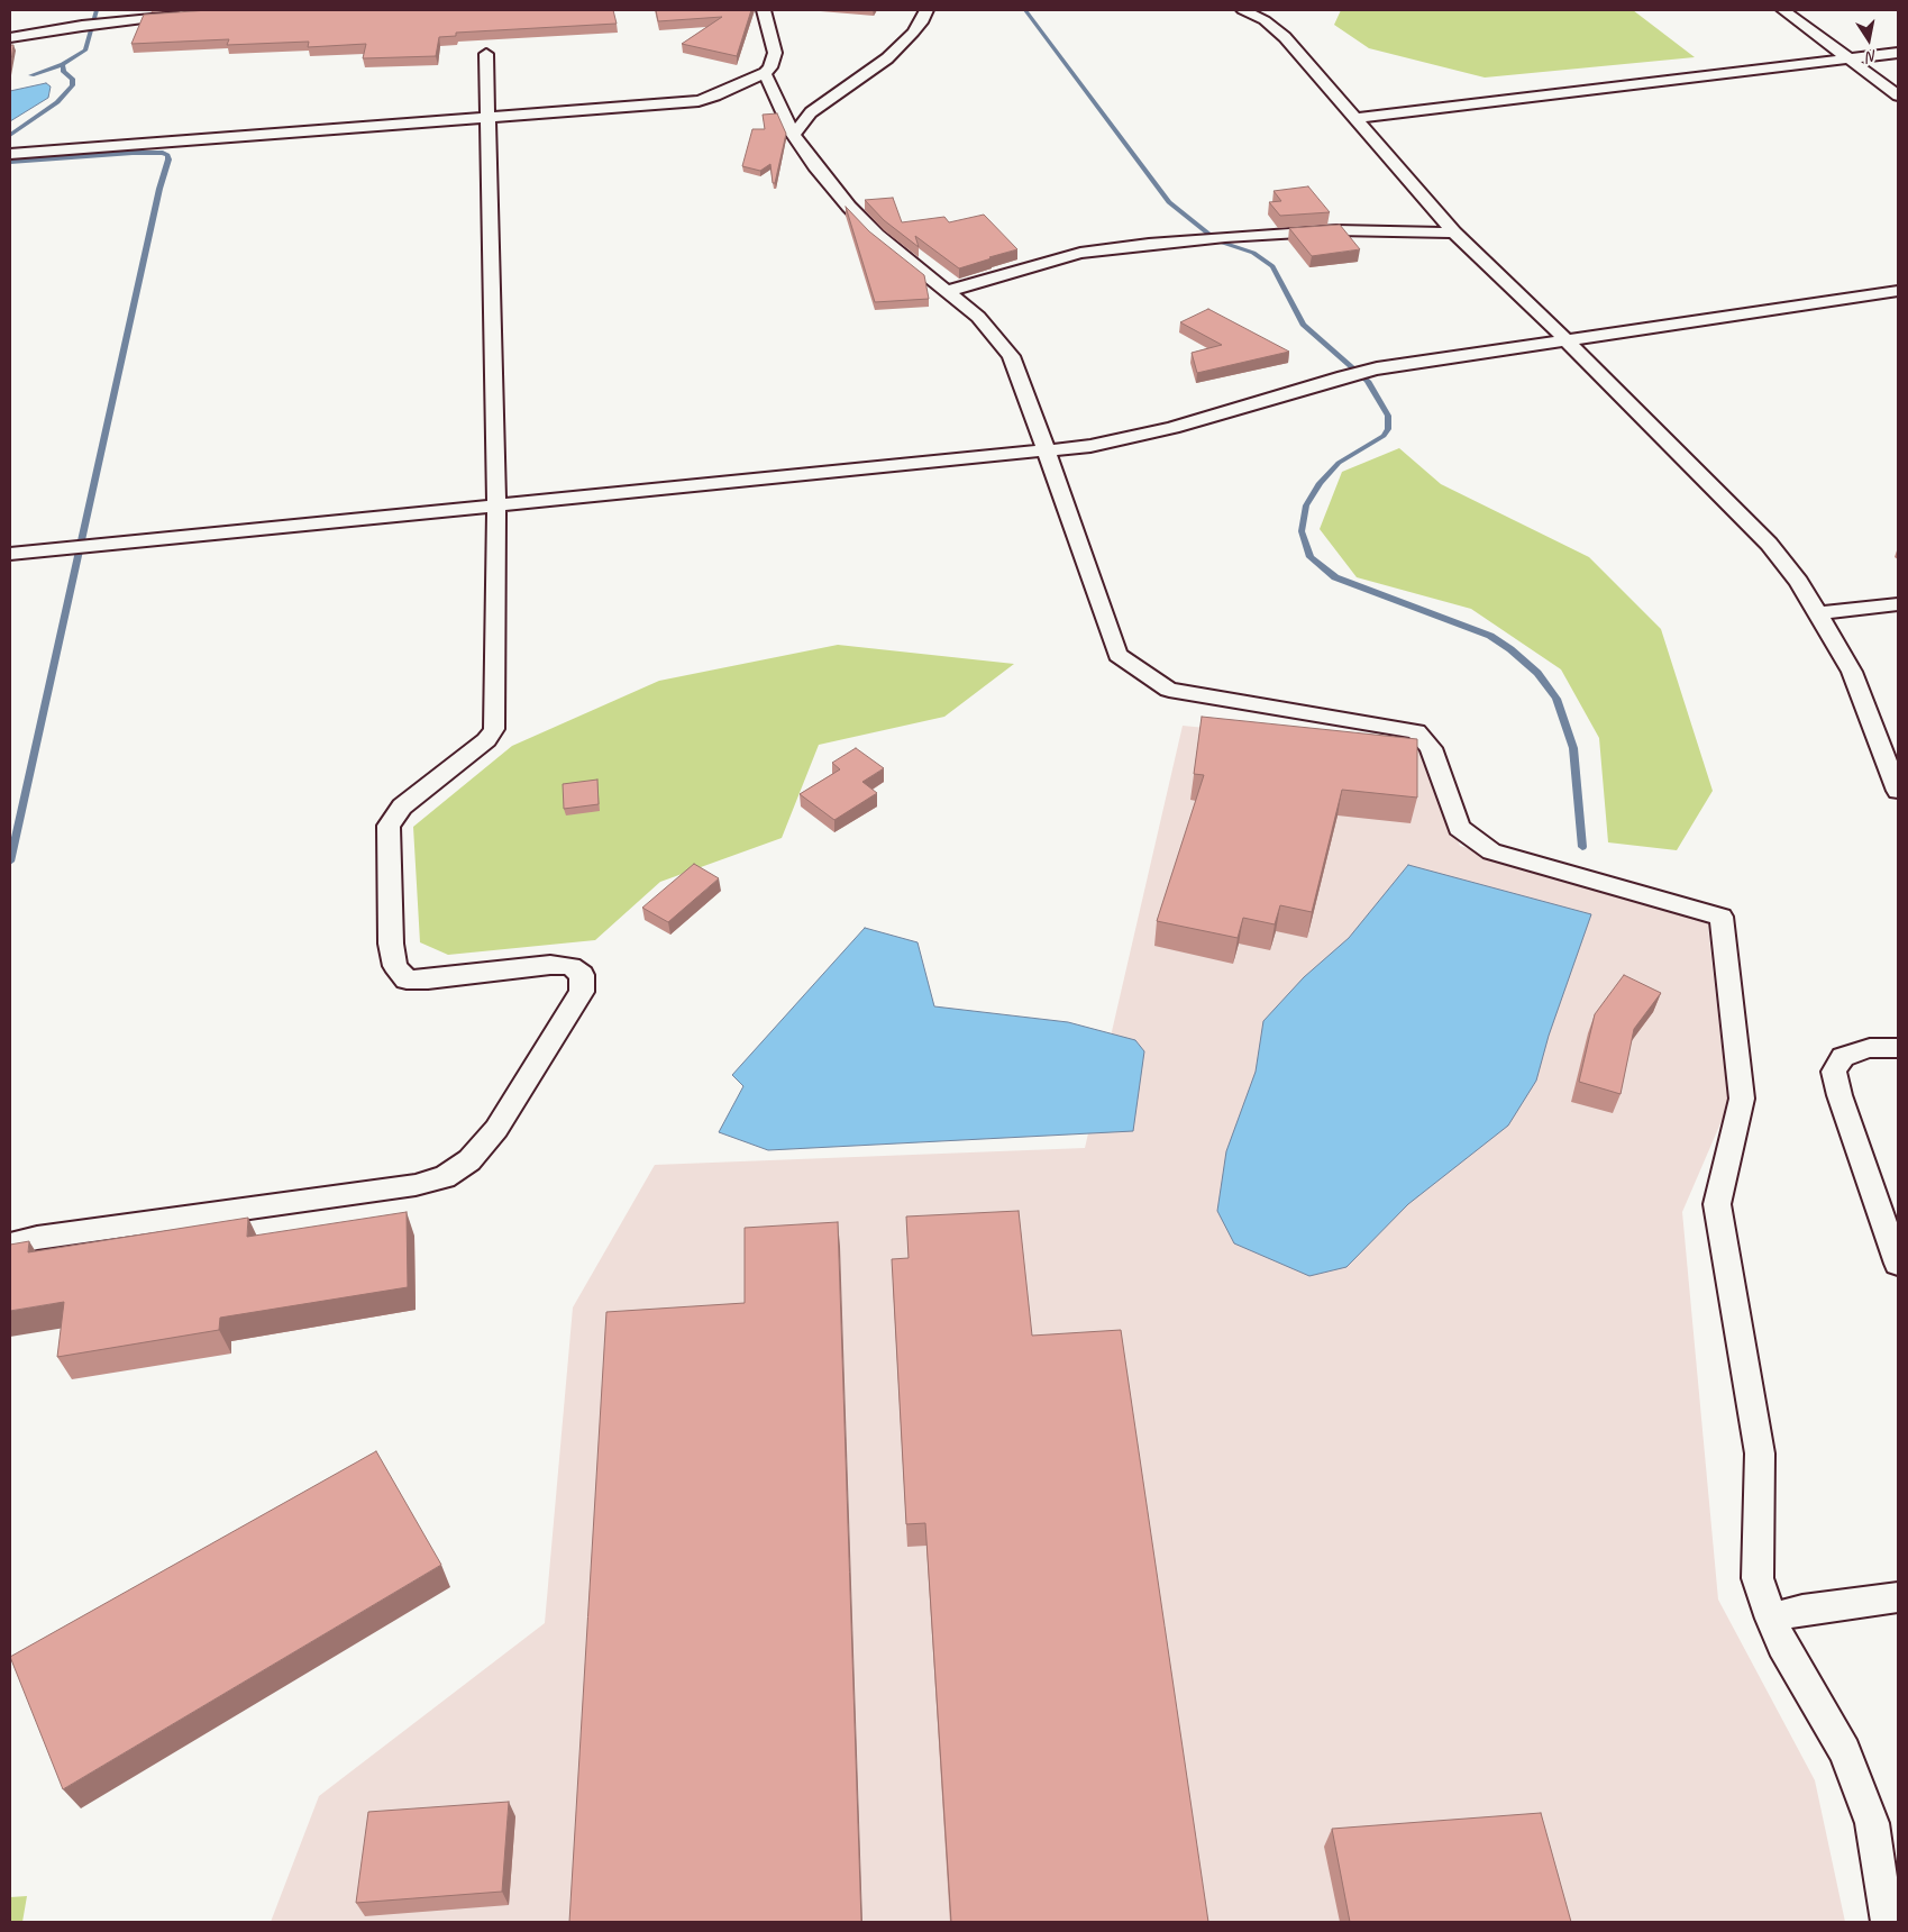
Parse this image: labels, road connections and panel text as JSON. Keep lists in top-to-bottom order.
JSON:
{
  "north": "bottom"
}
